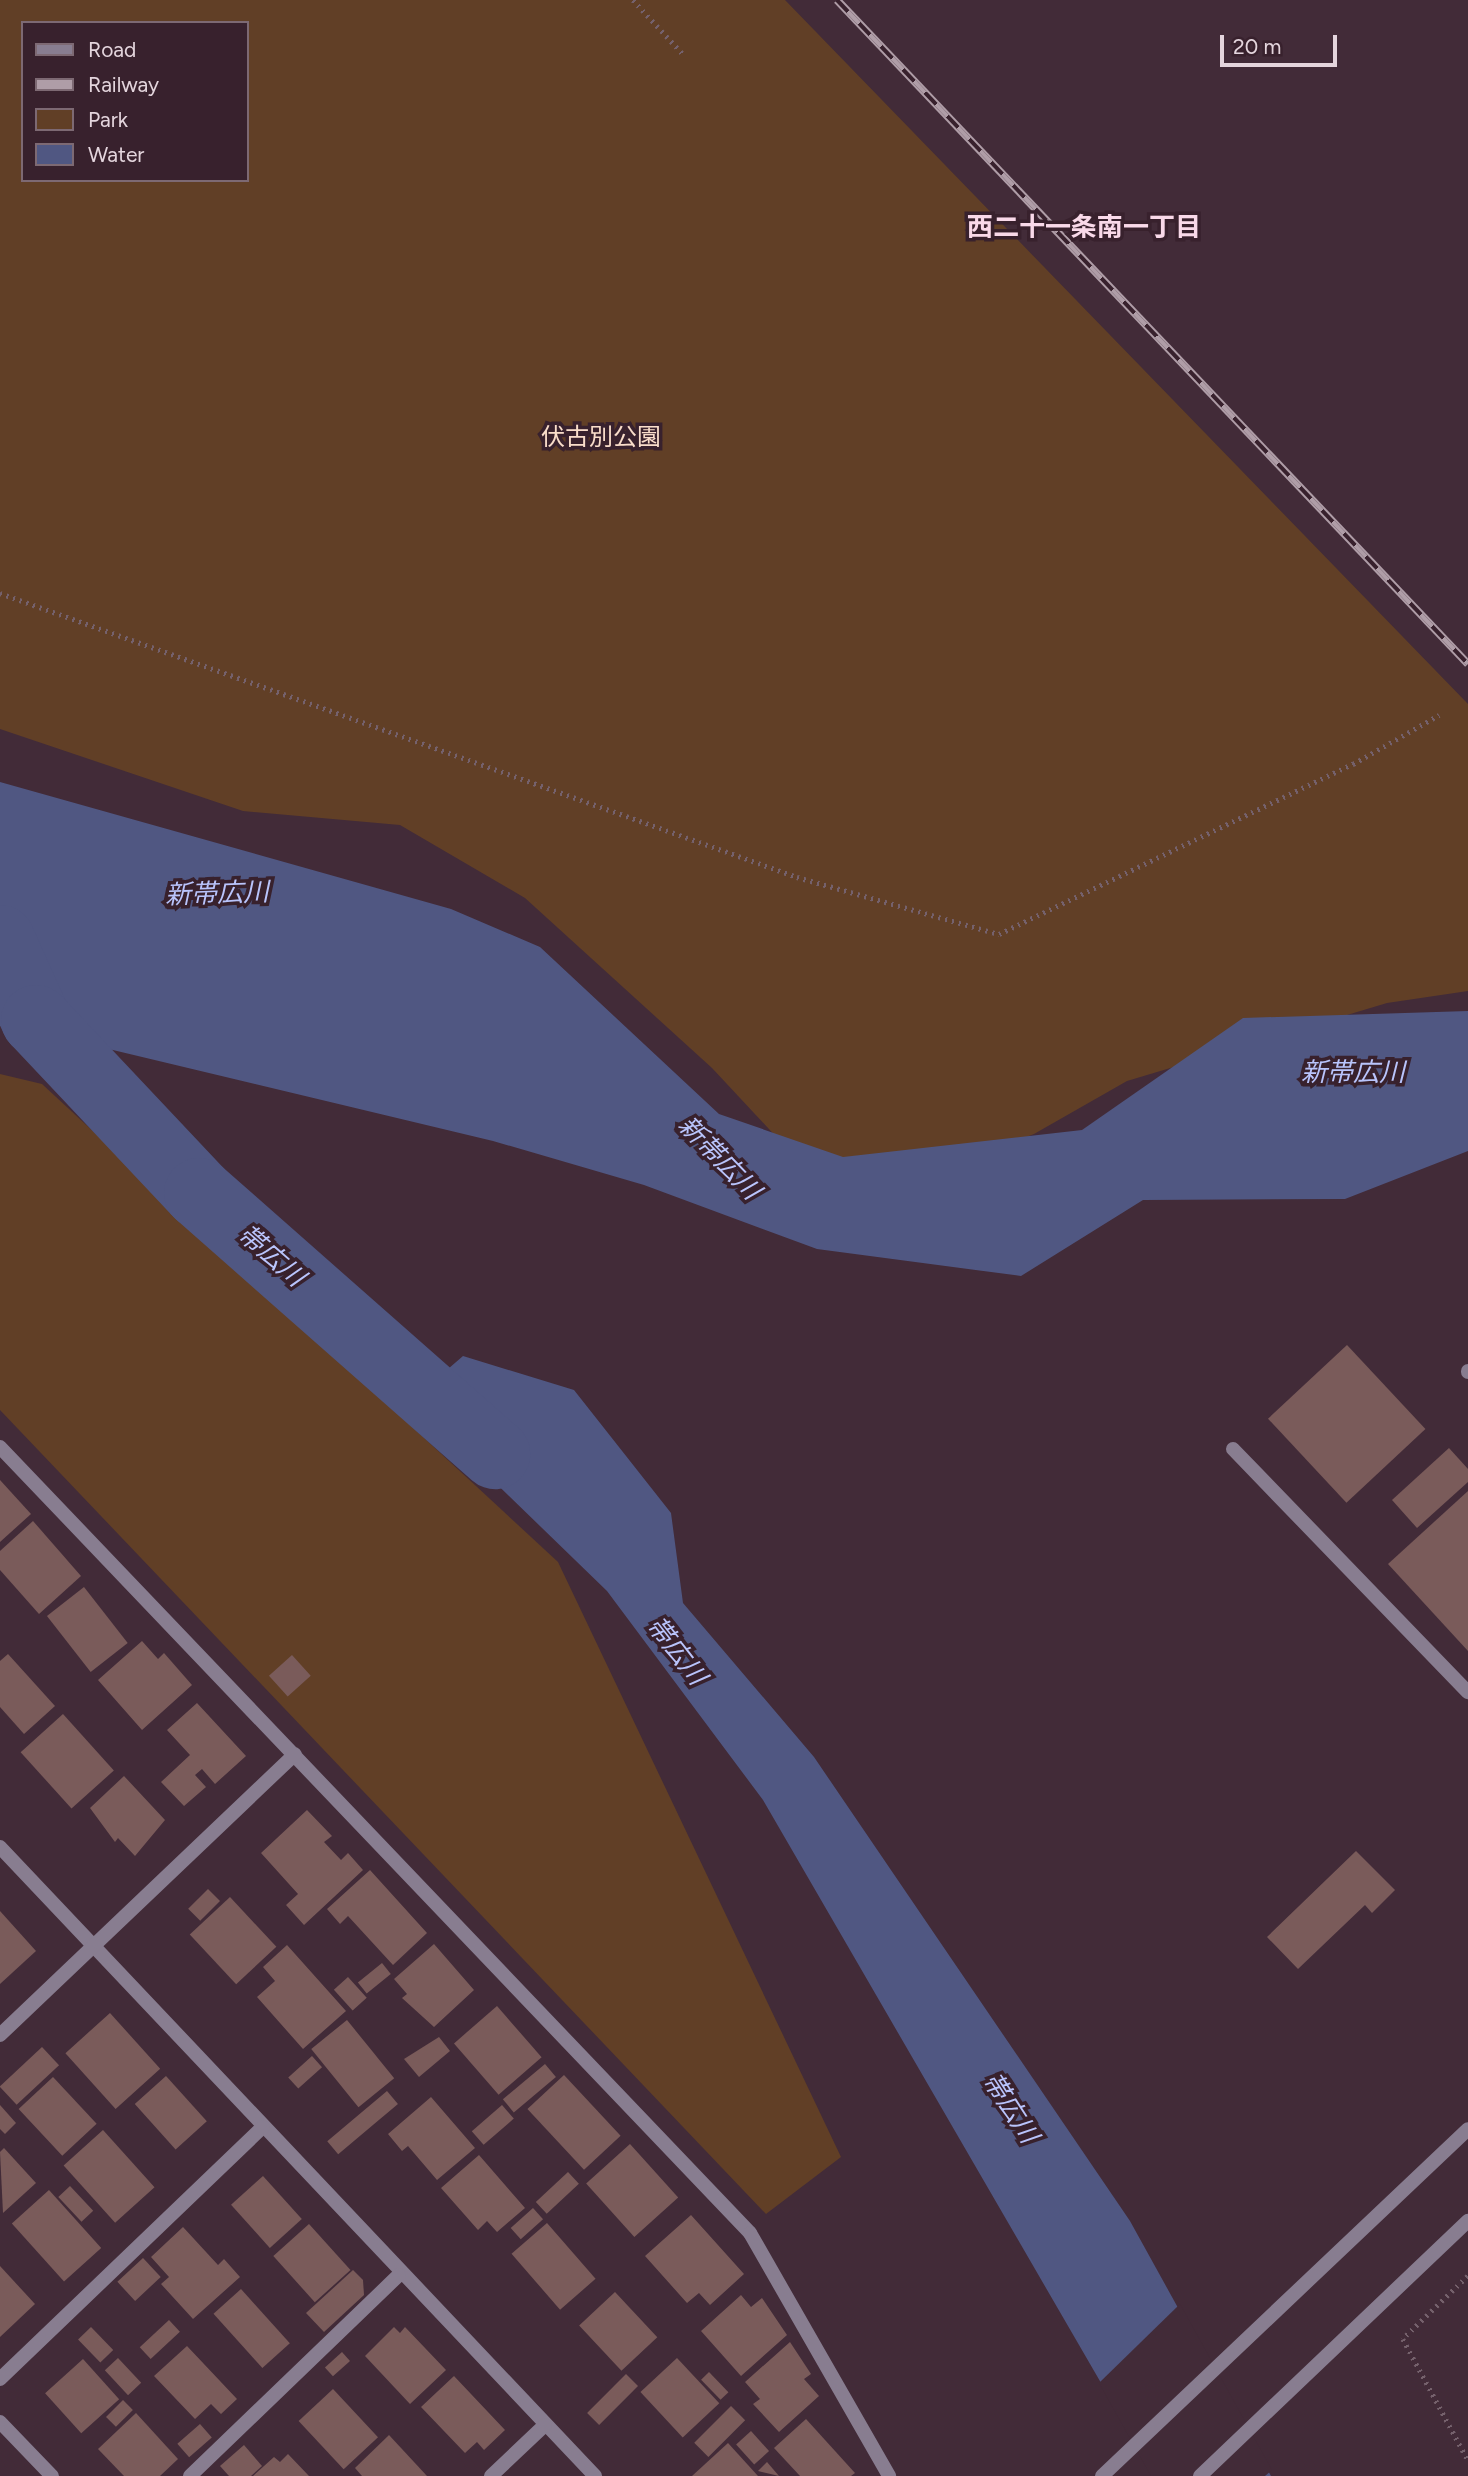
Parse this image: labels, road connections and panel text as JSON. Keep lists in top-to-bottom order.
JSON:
{
  "districts": ["西二十一条南一丁目"],
  "water": ["新帯広川", "帯広川"],
  "parks": ["伏古別公園"],
  "legend": [
    "Road",
    "Railway",
    "Park",
    "Water"
  ],
  "scale_bar": "20 m"
}
